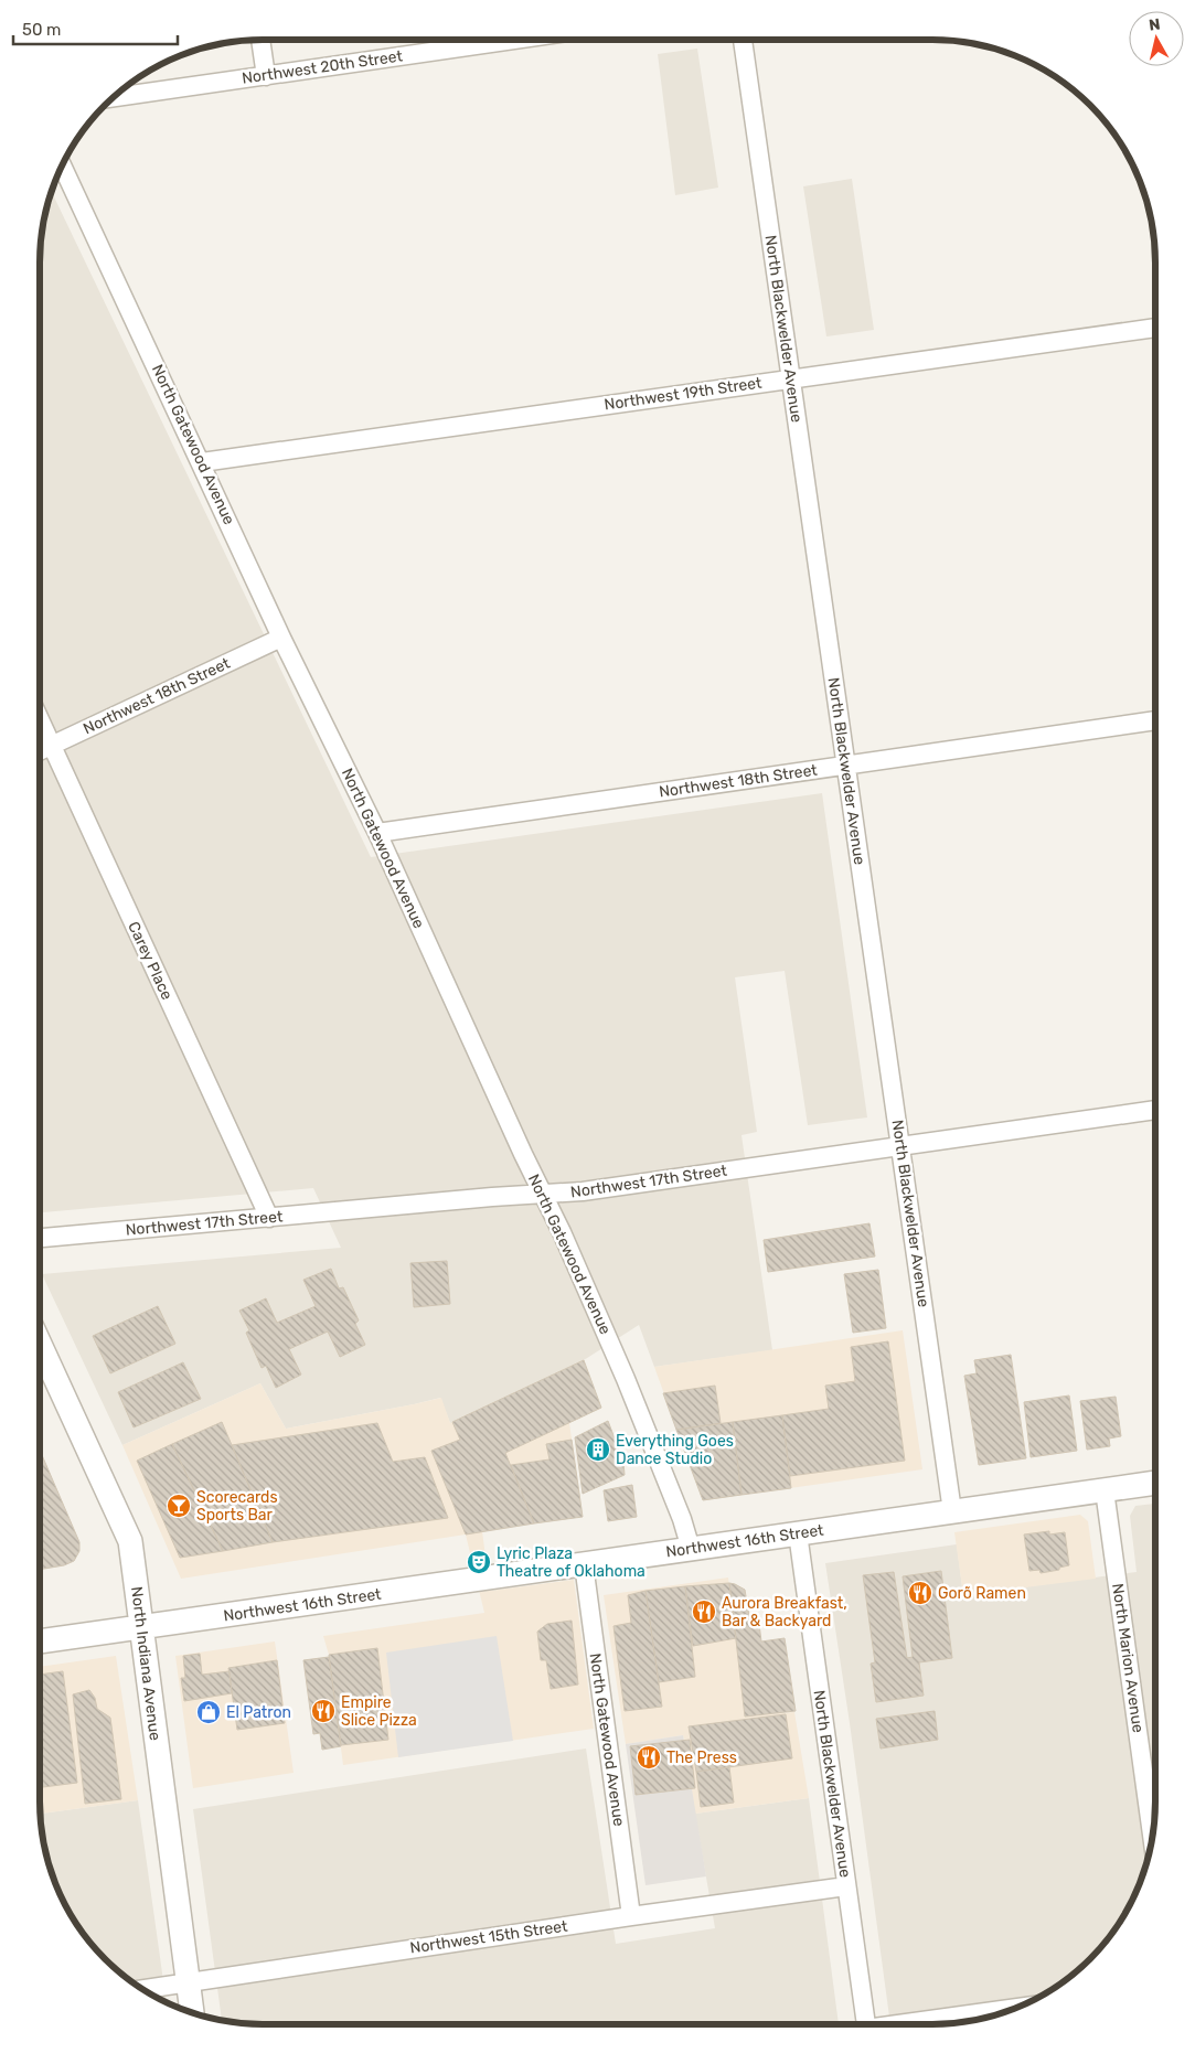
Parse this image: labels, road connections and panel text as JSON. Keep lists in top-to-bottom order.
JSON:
{
  "streets": {
    "street": [
      "Northwest 20th Street",
      "North Blackwelder Avenue",
      "Northwest 19th Street",
      "North Gatewood Avenue",
      "Northwest 18th Street",
      "Carey Place",
      "Northwest 17th Street",
      "Northwest 16th Street",
      "North Marion Avenue",
      "North Indiana Avenue",
      "Northwest 15th Street"
    ]
  },
  "crossings": [
    ["North Blackwelder Avenue", "Northwest 19th Street"],
    ["North Blackwelder Avenue", "Northwest 18th Street"],
    ["North Blackwelder Avenue", "Northwest 17th Street"],
    ["North Blackwelder Avenue", "Northwest 16th Street"],
    ["North Blackwelder Avenue", "Northwest 15th Street"],
    ["Northwest 19th Street", "North Gatewood Avenue"],
    ["North Gatewood Avenue", "Northwest 18th Street"],
    ["North Gatewood Avenue", "Northwest 17th Street"],
    ["North Gatewood Avenue", "Northwest 16th Street"],
    ["North Gatewood Avenue", "Northwest 15th Street"],
    ["Northwest 18th Street", "Carey Place"],
    ["Carey Place", "Northwest 17th Street"],
    ["Northwest 16th Street", "North Marion Avenue"],
    ["Northwest 16th Street", "North Indiana Avenue"],
    ["North Indiana Avenue", "Northwest 15th Street"]
  ],
  "places": {
    "building": ["Everything Goes Dance Studio"],
    "bar": ["Scorecards Sports Bar"],
    "theatre": ["Lyric Plaza Theatre of Oklahoma"],
    "restaurant": [
      "Gorõ Ramen",
      "Aurora Breakfast, Bar & Backyard",
      "Empire Slice Pizza",
      "The Press"
    ],
    "shop": ["El Patron"]
  },
  "scale_bar": "50 m",
  "north": "top"
}
